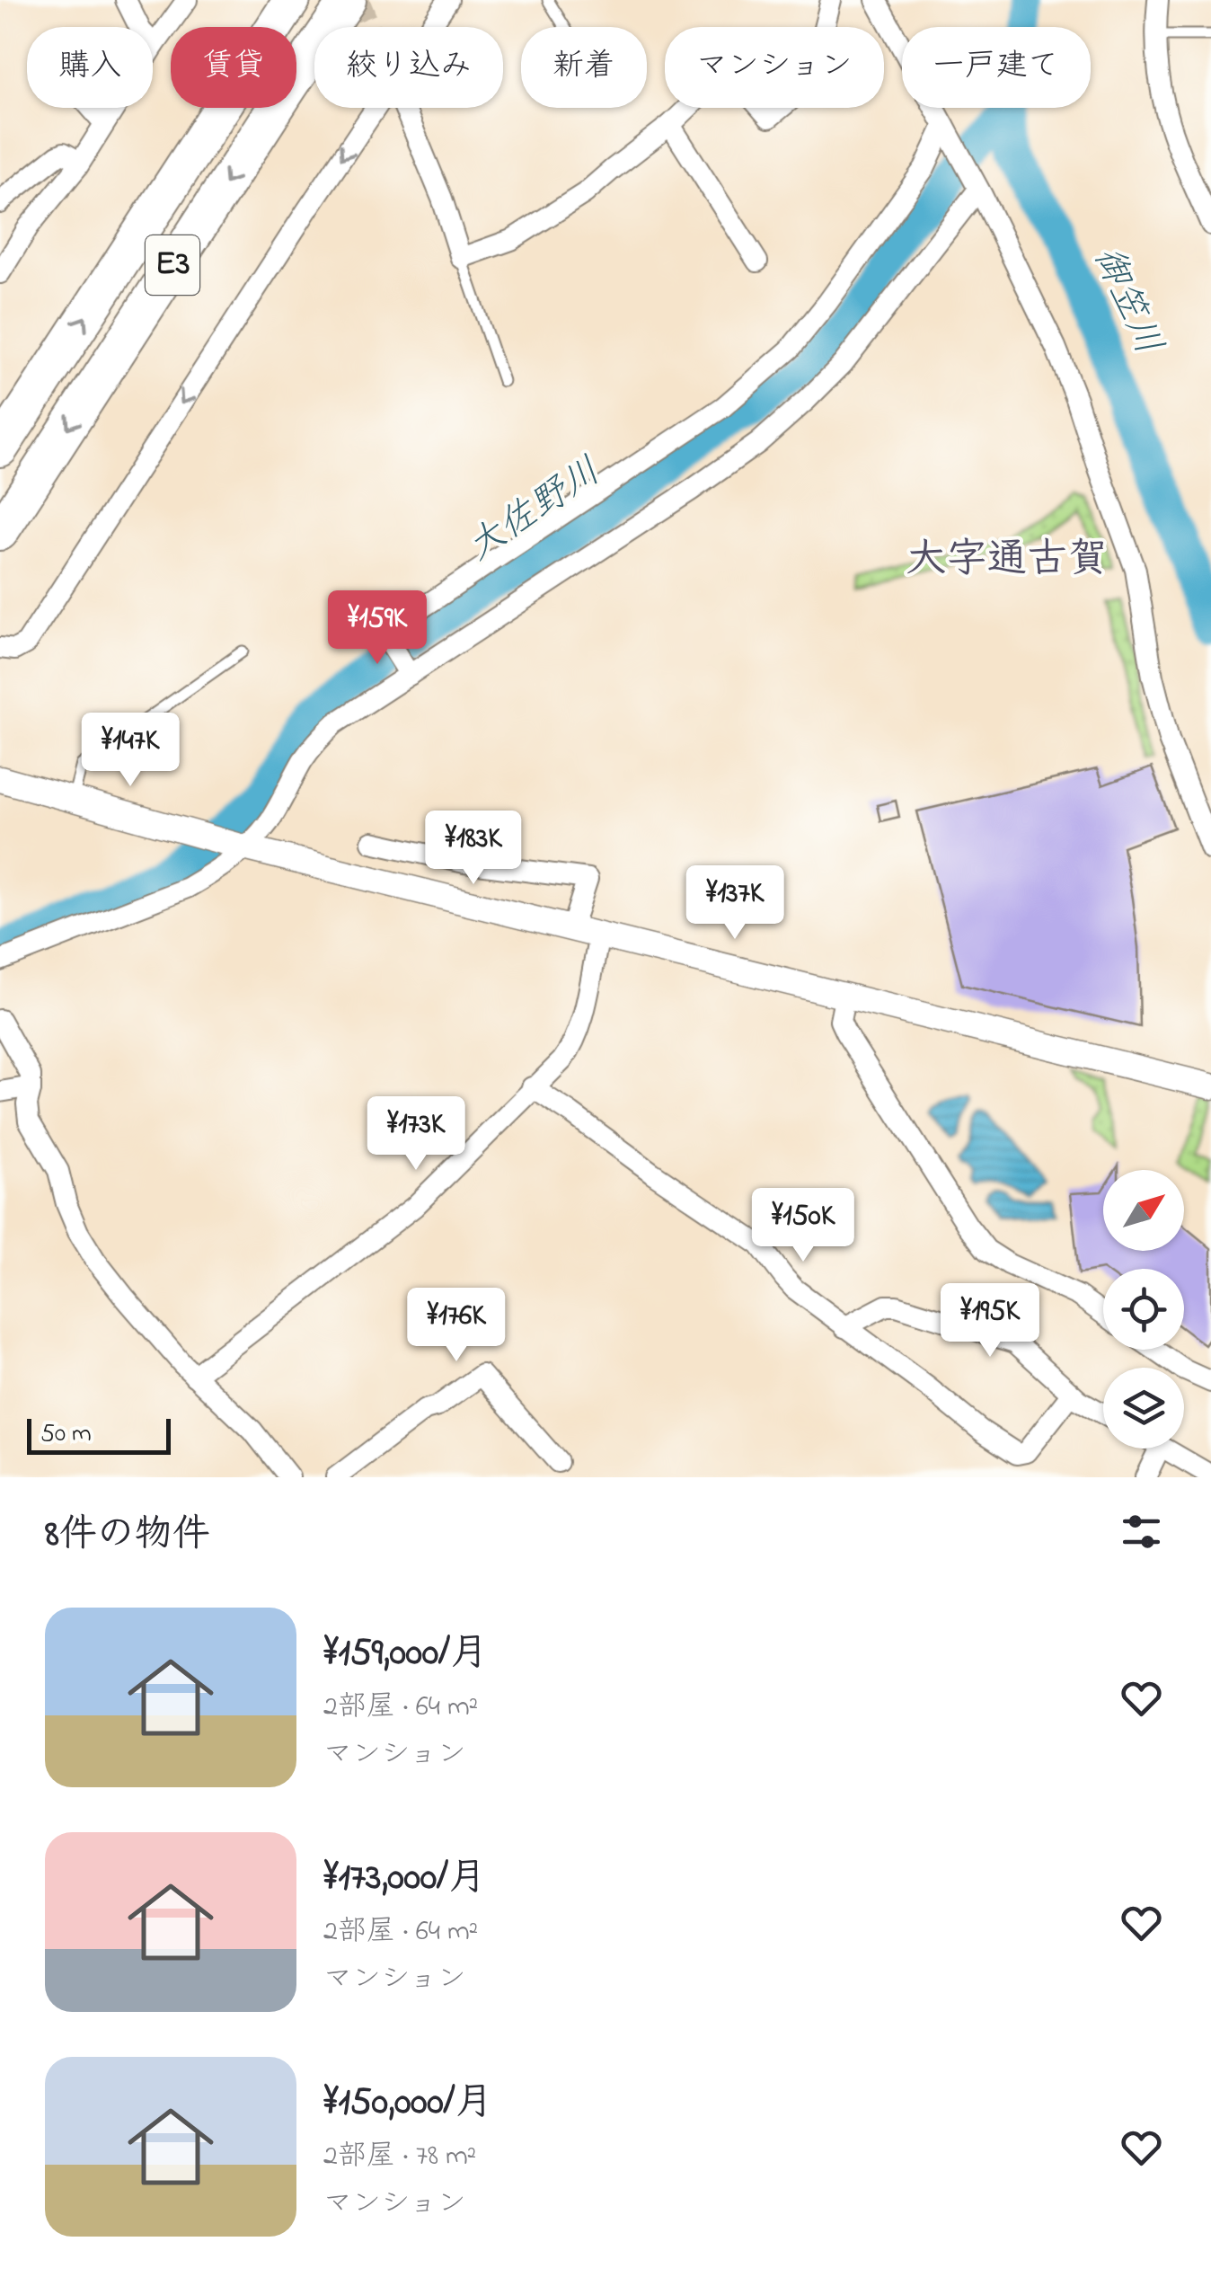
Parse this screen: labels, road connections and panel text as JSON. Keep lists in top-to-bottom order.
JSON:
{
  "streets": {
    "highway": ["E3"]
  },
  "districts": ["大字通古賀"],
  "water": ["御笠川", "大佐野川"],
  "scale_bar": "50 m",
  "north": "top right",
  "page": {
    "chip": [
      "購入",
      "賃貸",
      "絞り込み",
      "新着",
      "マンション",
      "一戸建て"
    ],
    "price": [
      "¥159K",
      "¥147K",
      "¥183K",
      "¥137K",
      "¥173K",
      "¥150K",
      "¥195K",
      "¥176K"
    ],
    "scale": "50 m",
    "heading": "8件の物件",
    "list": [
      {
        "name": "¥159,000/月",
        "note": "2部屋 · 64 m² · マンション"
      },
      {
        "name": "¥173,000/月",
        "note": "2部屋 · 64 m² · マンション"
      },
      {
        "name": "¥150,000/月",
        "note": "2部屋 · 78 m² · マンション"
      }
    ]
  }
}
